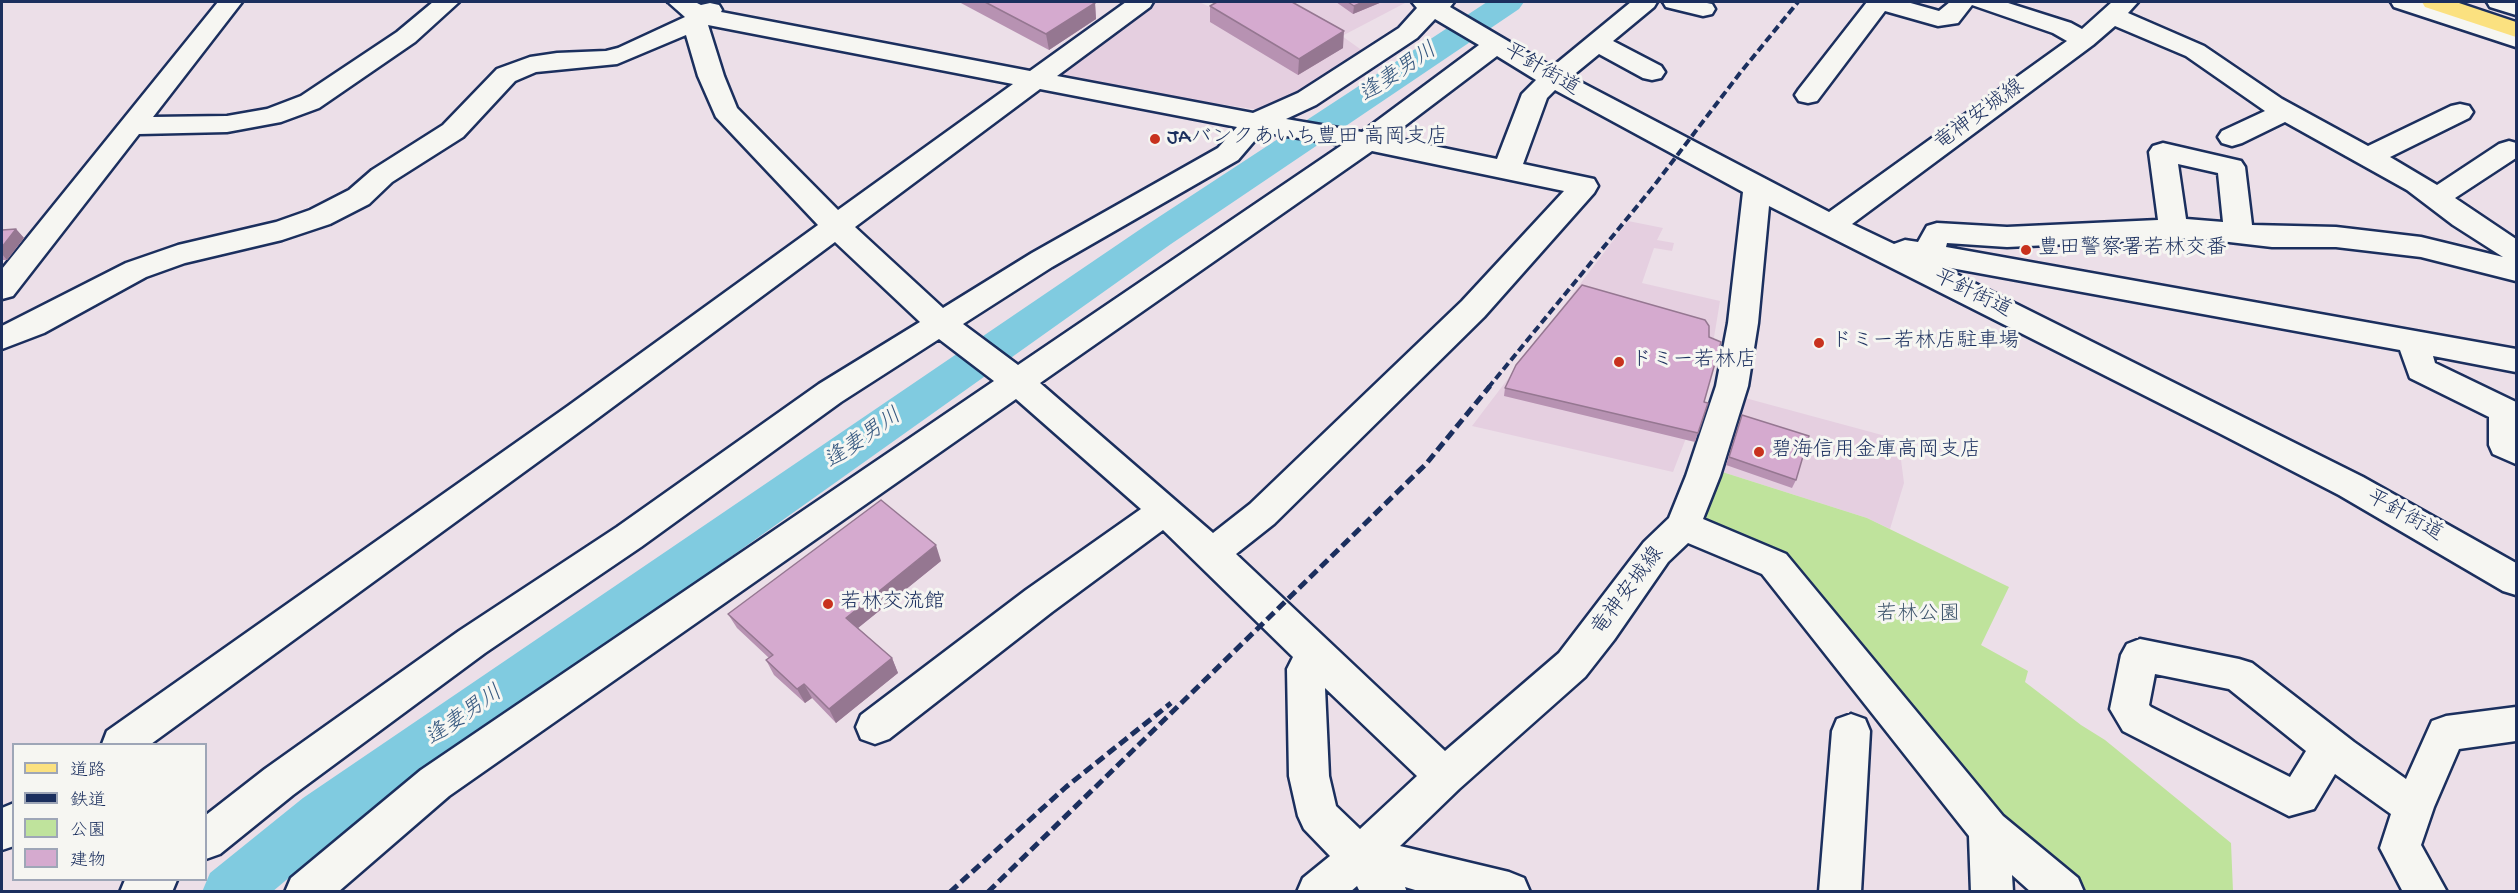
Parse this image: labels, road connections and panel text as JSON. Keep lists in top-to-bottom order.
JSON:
{
  "streets": {
    "street": ["平針街道", "竜神安城線"]
  },
  "crossings": [
    ["平針街道", "竜神安城線"]
  ],
  "water": ["逢妻男川"],
  "parks": ["若林公園"],
  "places": [
    "JAバンクあいち豊田 高岡支店",
    "豊田警察署若林交番",
    "ドミー若林店駐車場",
    "ドミー若林店",
    "碧海信用金庫高岡支店",
    "若林交流館"
  ],
  "legend": [
    "道路",
    "鉄道",
    "公園",
    "建物"
  ]
}
